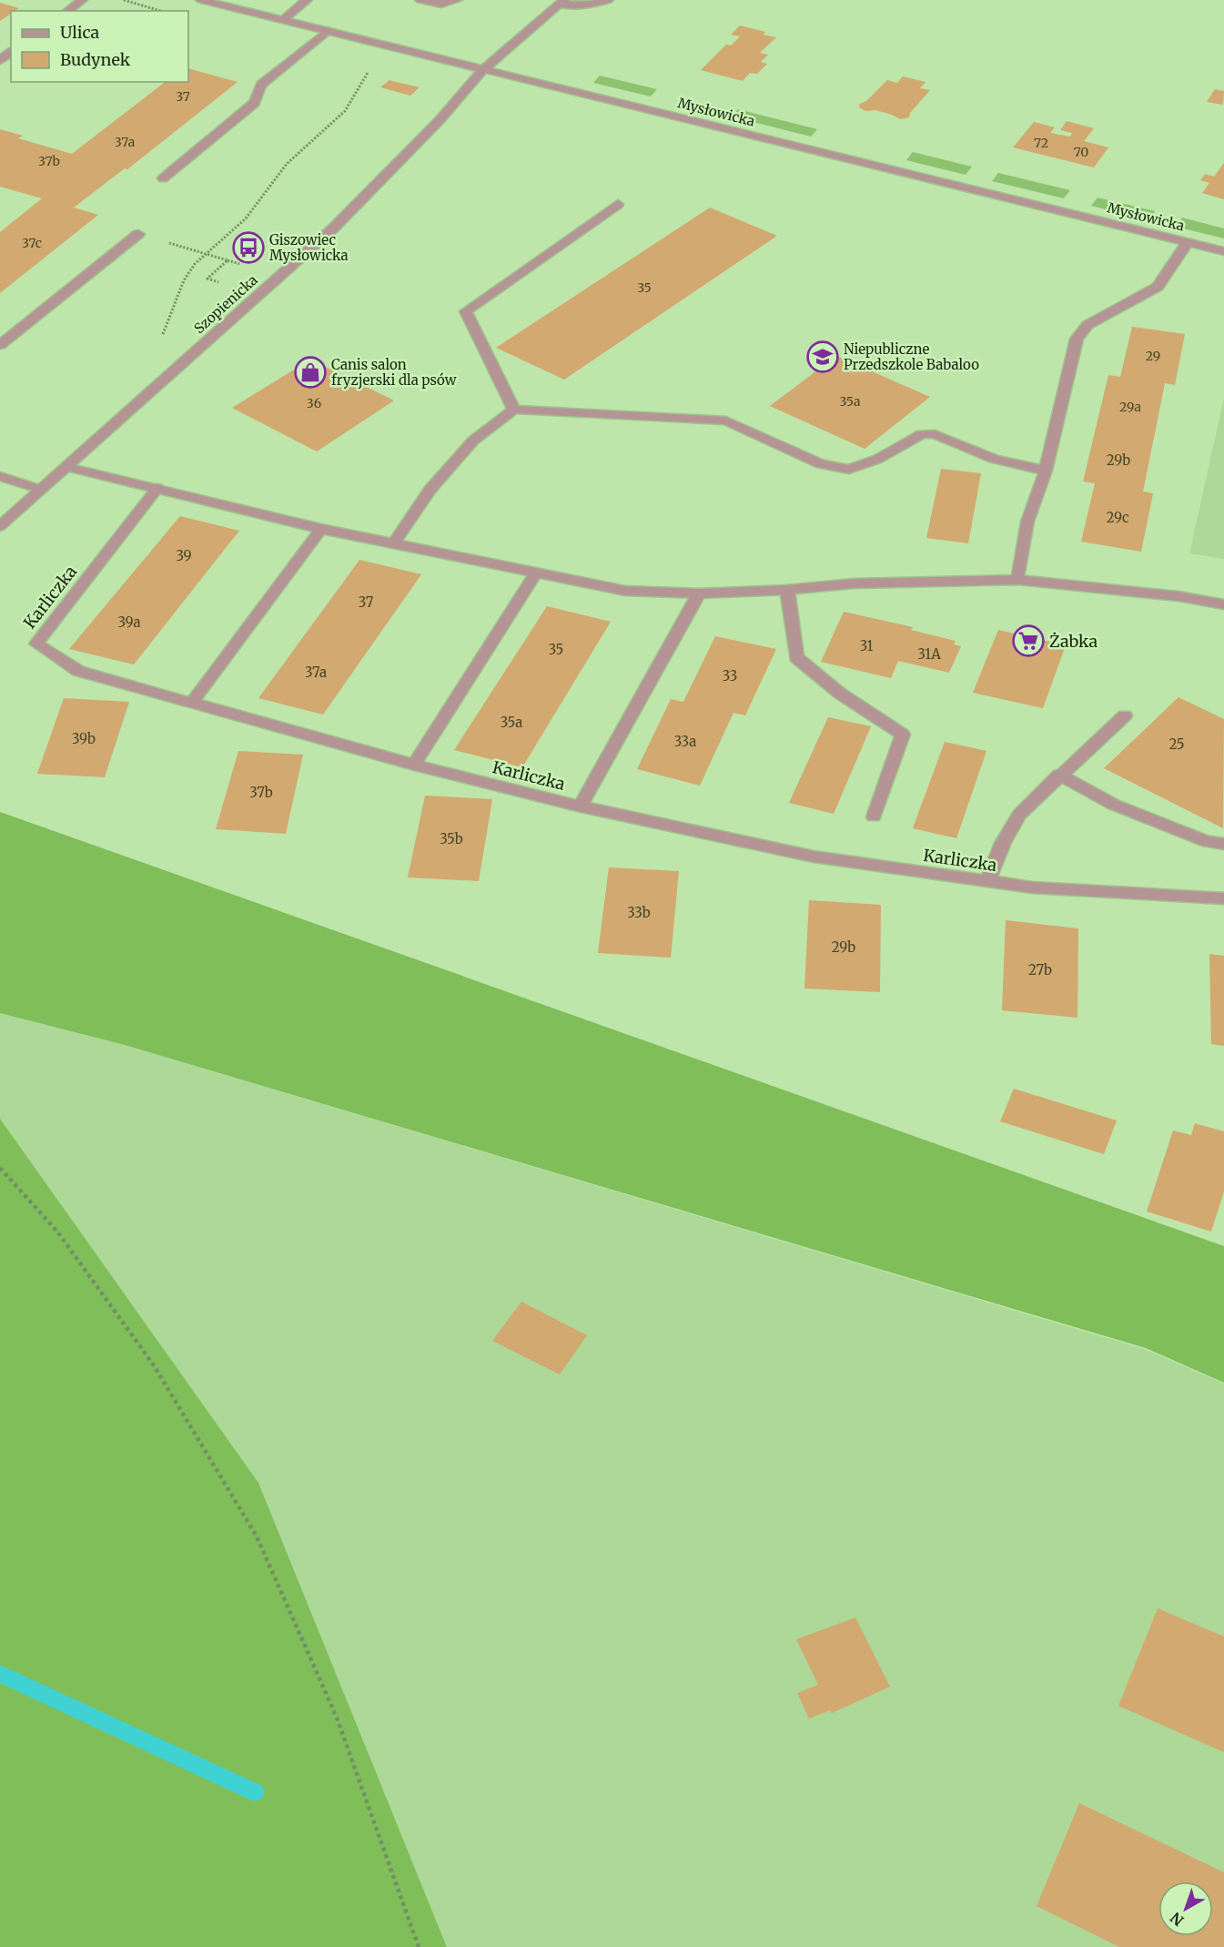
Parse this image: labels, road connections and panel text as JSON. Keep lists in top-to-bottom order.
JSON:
{
  "streets": {
    "street": ["Mysłowicka", "Szopienicka", "Karliczka"]
  },
  "crossings": [
    ["Mysłowicka", "Szopienicka"]
  ],
  "places": {
    "bus stop": ["Giszowiec Mysłowicka"],
    "school or university": ["Niepubliczne Przedszkole Babaloo"],
    "shop": ["Canis salon fryzjerski dla psów"],
    "supermarket": ["Żabka"]
  },
  "house_numbers": [
    "37",
    "37a",
    "72",
    "70",
    "37b",
    "37c",
    "35",
    "29",
    "35a",
    "36",
    "29a",
    "29b",
    "29c",
    "39",
    "37",
    "39a",
    "31",
    "35",
    "31A",
    "37a",
    "33",
    "35a",
    "39b",
    "33a",
    "25",
    "37b",
    "35b",
    "33b",
    "29b",
    "27b"
  ],
  "legend": ["Ulica", "Budynek"],
  "north": "bottom left"
}
